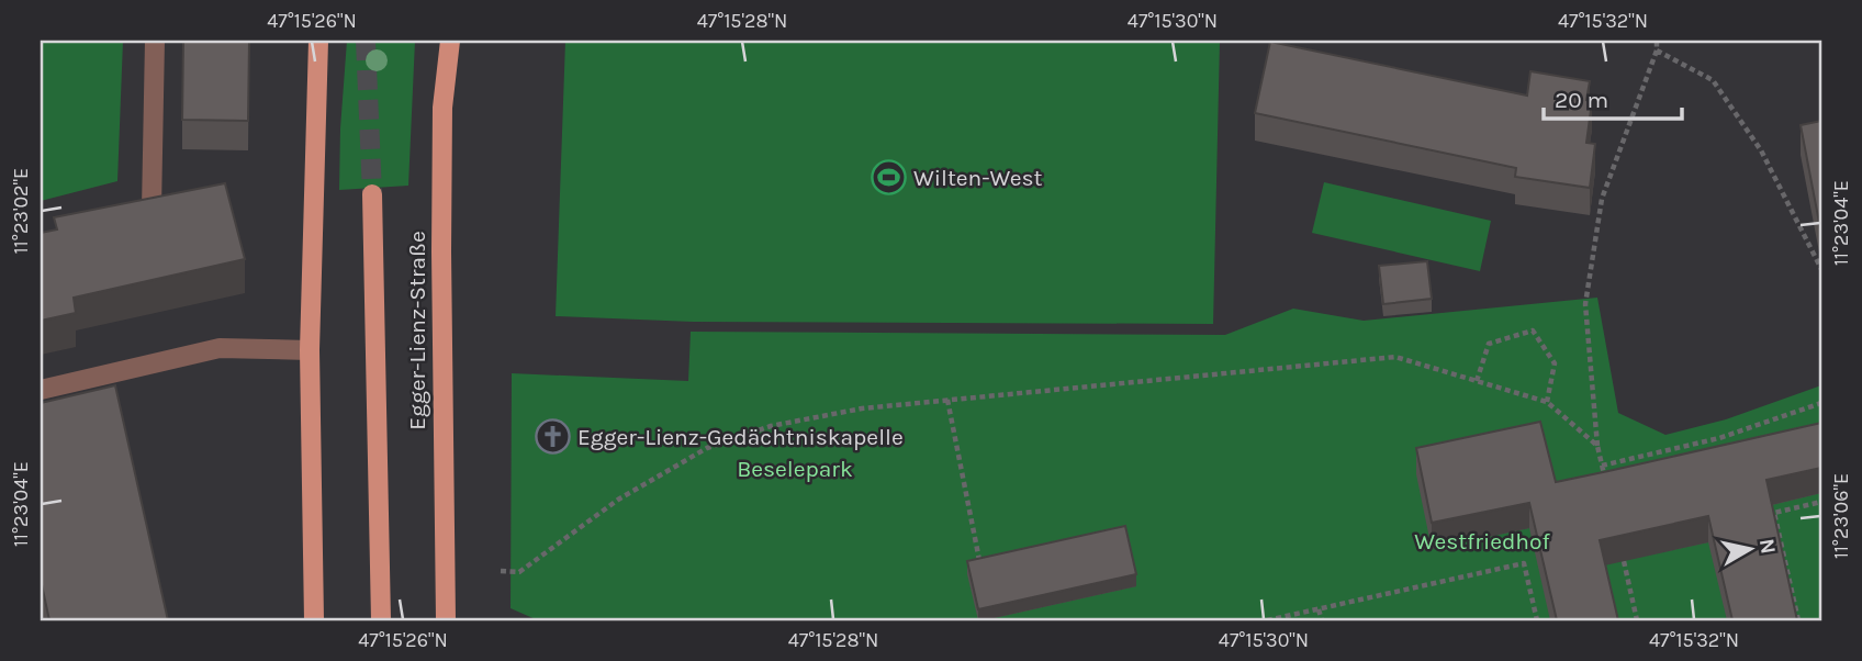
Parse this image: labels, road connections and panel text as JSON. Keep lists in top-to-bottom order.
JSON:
{
  "streets": {
    "main road": ["Egger-Lienz-Straße"]
  },
  "parks": ["Beselepark", "Westfriedhof"],
  "places": {
    "sports": ["Wilten-West"],
    "church": ["Egger-Lienz-Gedächtniskapelle"]
  },
  "scale_bar": "20 m",
  "north": "right",
  "coordinates": [
    "47°15'26\"N",
    "47°15'28\"N",
    "47°15'30\"N",
    "47°15'32\"N",
    "11°23'02\"E",
    "11°23'04\"E",
    "11°23'06\"E"
  ]
}
